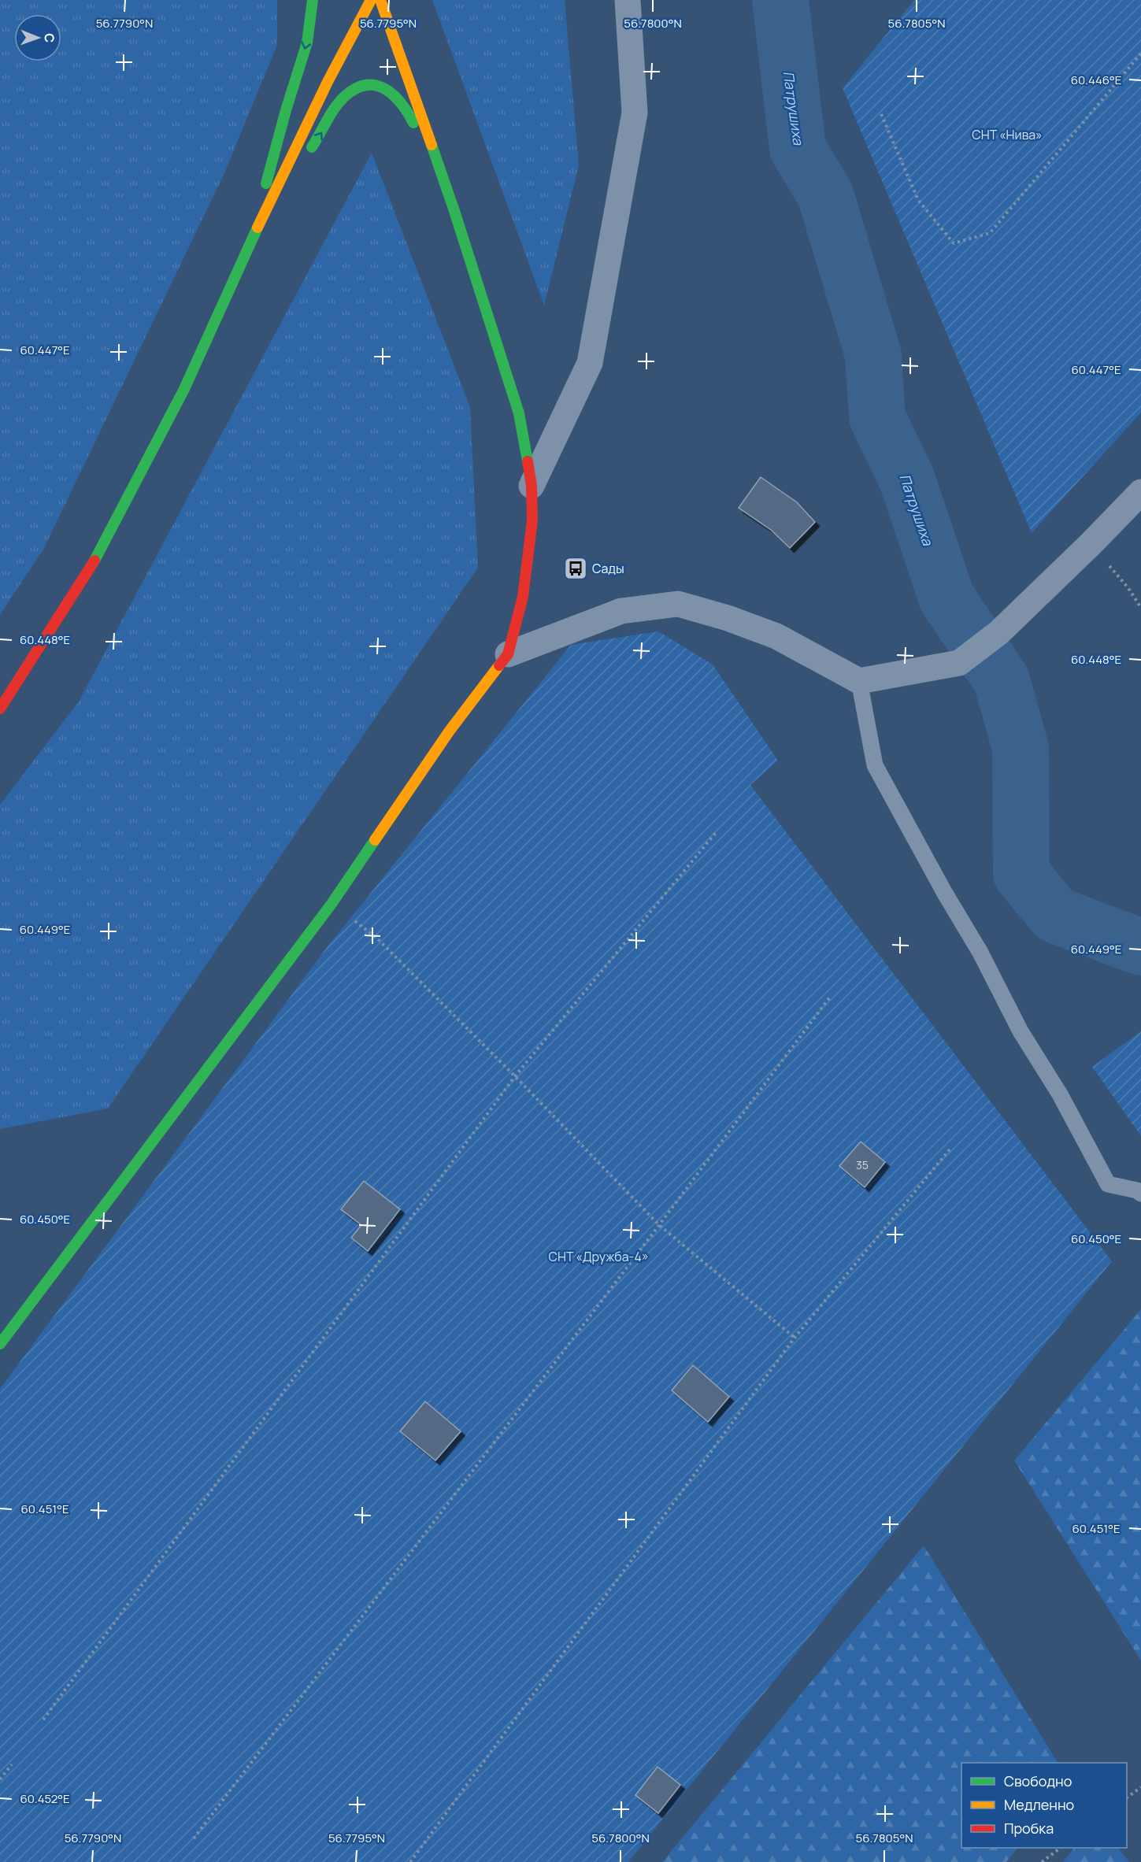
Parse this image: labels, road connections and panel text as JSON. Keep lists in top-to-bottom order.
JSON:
{
  "water": ["Патрушиха"],
  "parks": ["СНТ «Нива»", "СНТ «Дружба-4»"],
  "places": {
    "bus stop": ["Сады"]
  },
  "house_numbers": ["35"],
  "legend": ["Свободно", "Медленно", "Пробка"],
  "north": "right",
  "coordinates": [
    "56.7790°N",
    "56.7795°N",
    "56.7800°N",
    "56.7805°N",
    "60.446°E",
    "60.447°E",
    "60.448°E",
    "60.449°E",
    "60.450°E",
    "60.451°E",
    "60.452°E"
  ]
}
